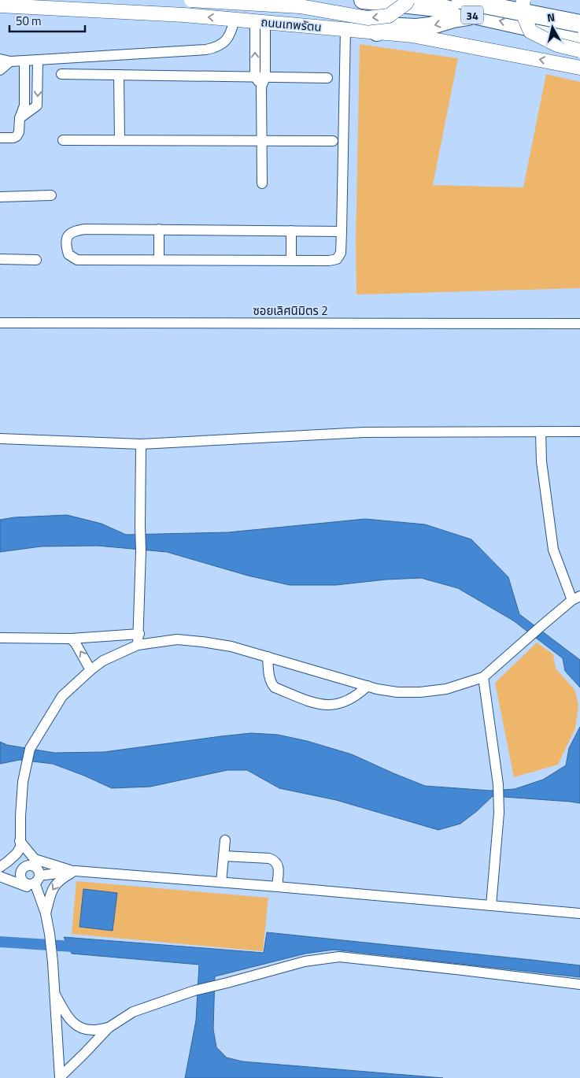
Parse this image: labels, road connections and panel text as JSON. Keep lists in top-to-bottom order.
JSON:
{
  "streets": {
    "highway": ["34"],
    "main road": ["ถนนเทพรัตน"],
    "street": ["ซอยเลิศนิมิตร 2"]
  },
  "one_way": ["ถนนเทพรัตน"],
  "scale_bar": "50 m",
  "north": "top"
}
